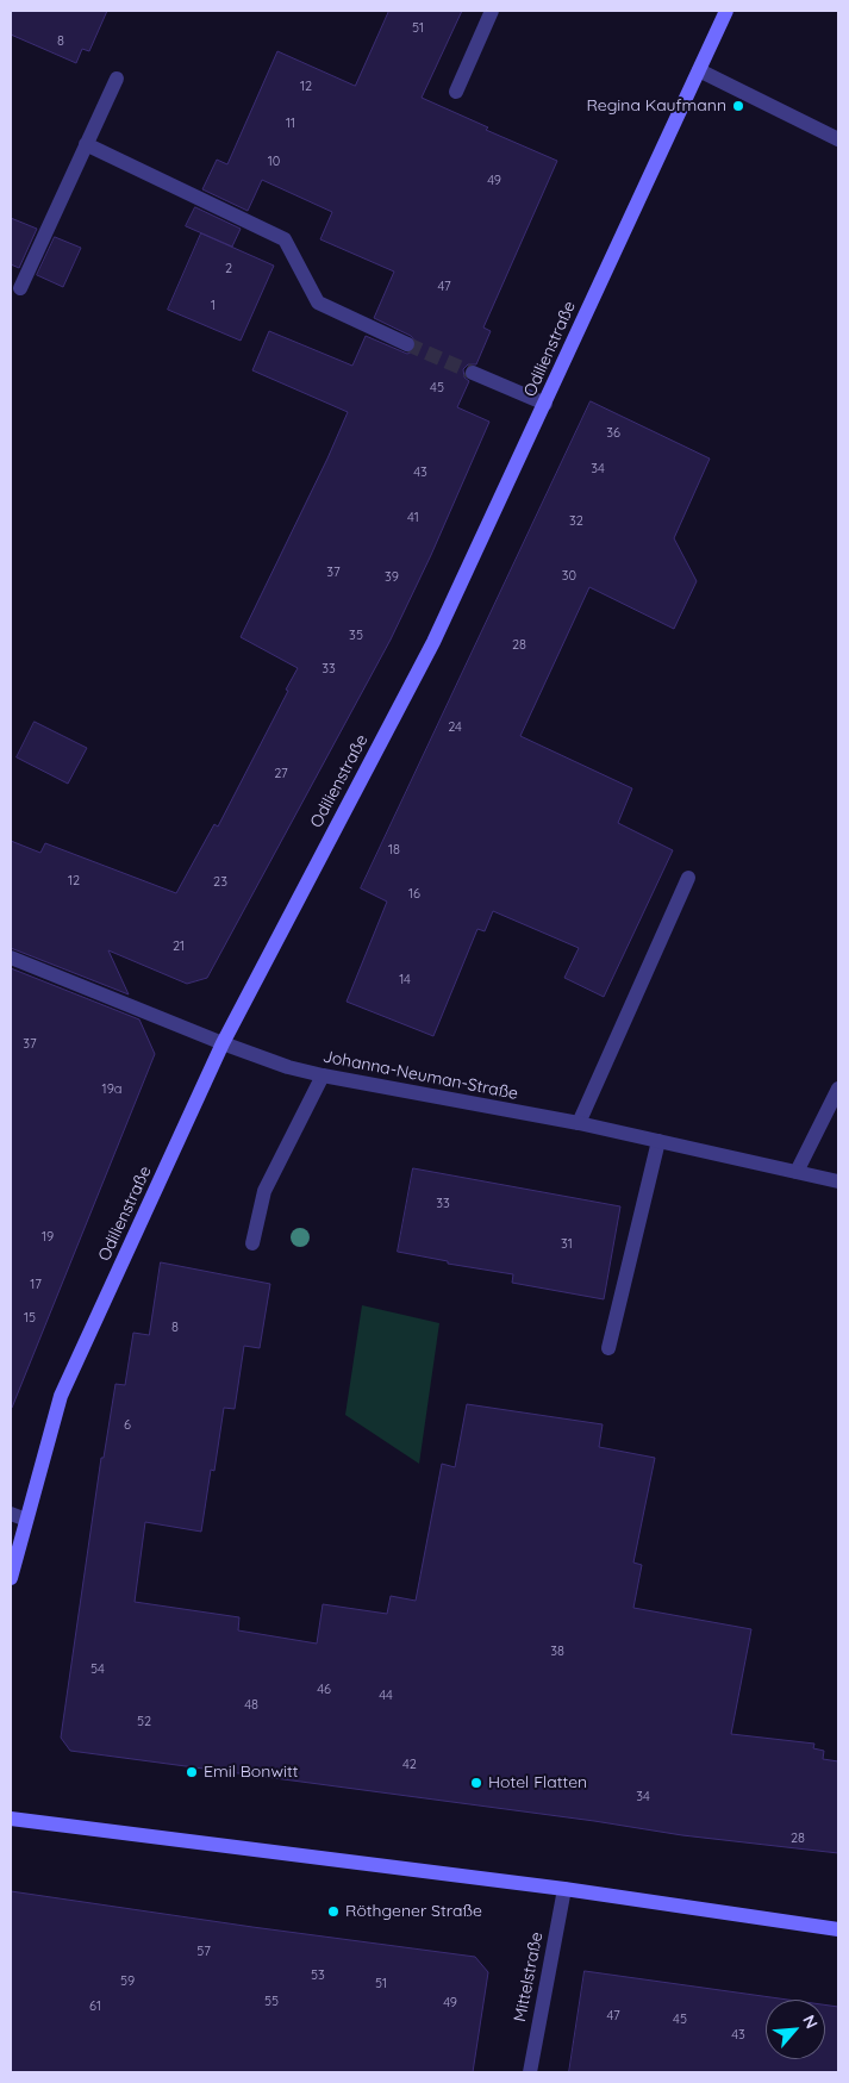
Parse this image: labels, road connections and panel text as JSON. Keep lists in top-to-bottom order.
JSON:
{
  "streets": {
    "main road": ["Odilienstraße"],
    "street": ["Johanna-Neuman-Straße", "Mittelstraße"]
  },
  "crossings": [
    ["Odilienstraße", "Johanna-Neuman-Straße"]
  ],
  "places": [
    "Regina Kaufmann",
    "Emil Bonwitt",
    "Hotel Flatten",
    "Röthgener Straße"
  ],
  "house_numbers": [
    "51",
    "8",
    "12",
    "11",
    "10",
    "49",
    "2",
    "47",
    "1",
    "45",
    "36",
    "34",
    "43",
    "41",
    "32",
    "37",
    "30",
    "39",
    "35",
    "28",
    "33",
    "24",
    "27",
    "18",
    "12",
    "23",
    "16",
    "21",
    "14",
    "37",
    "19a",
    "33",
    "19",
    "31",
    "17",
    "15",
    "8",
    "6",
    "38",
    "54",
    "46",
    "44",
    "48",
    "52",
    "42",
    "34",
    "28",
    "57",
    "53",
    "59",
    "51",
    "55",
    "49",
    "61",
    "47",
    "45",
    "43"
  ],
  "north": "top right"
}
